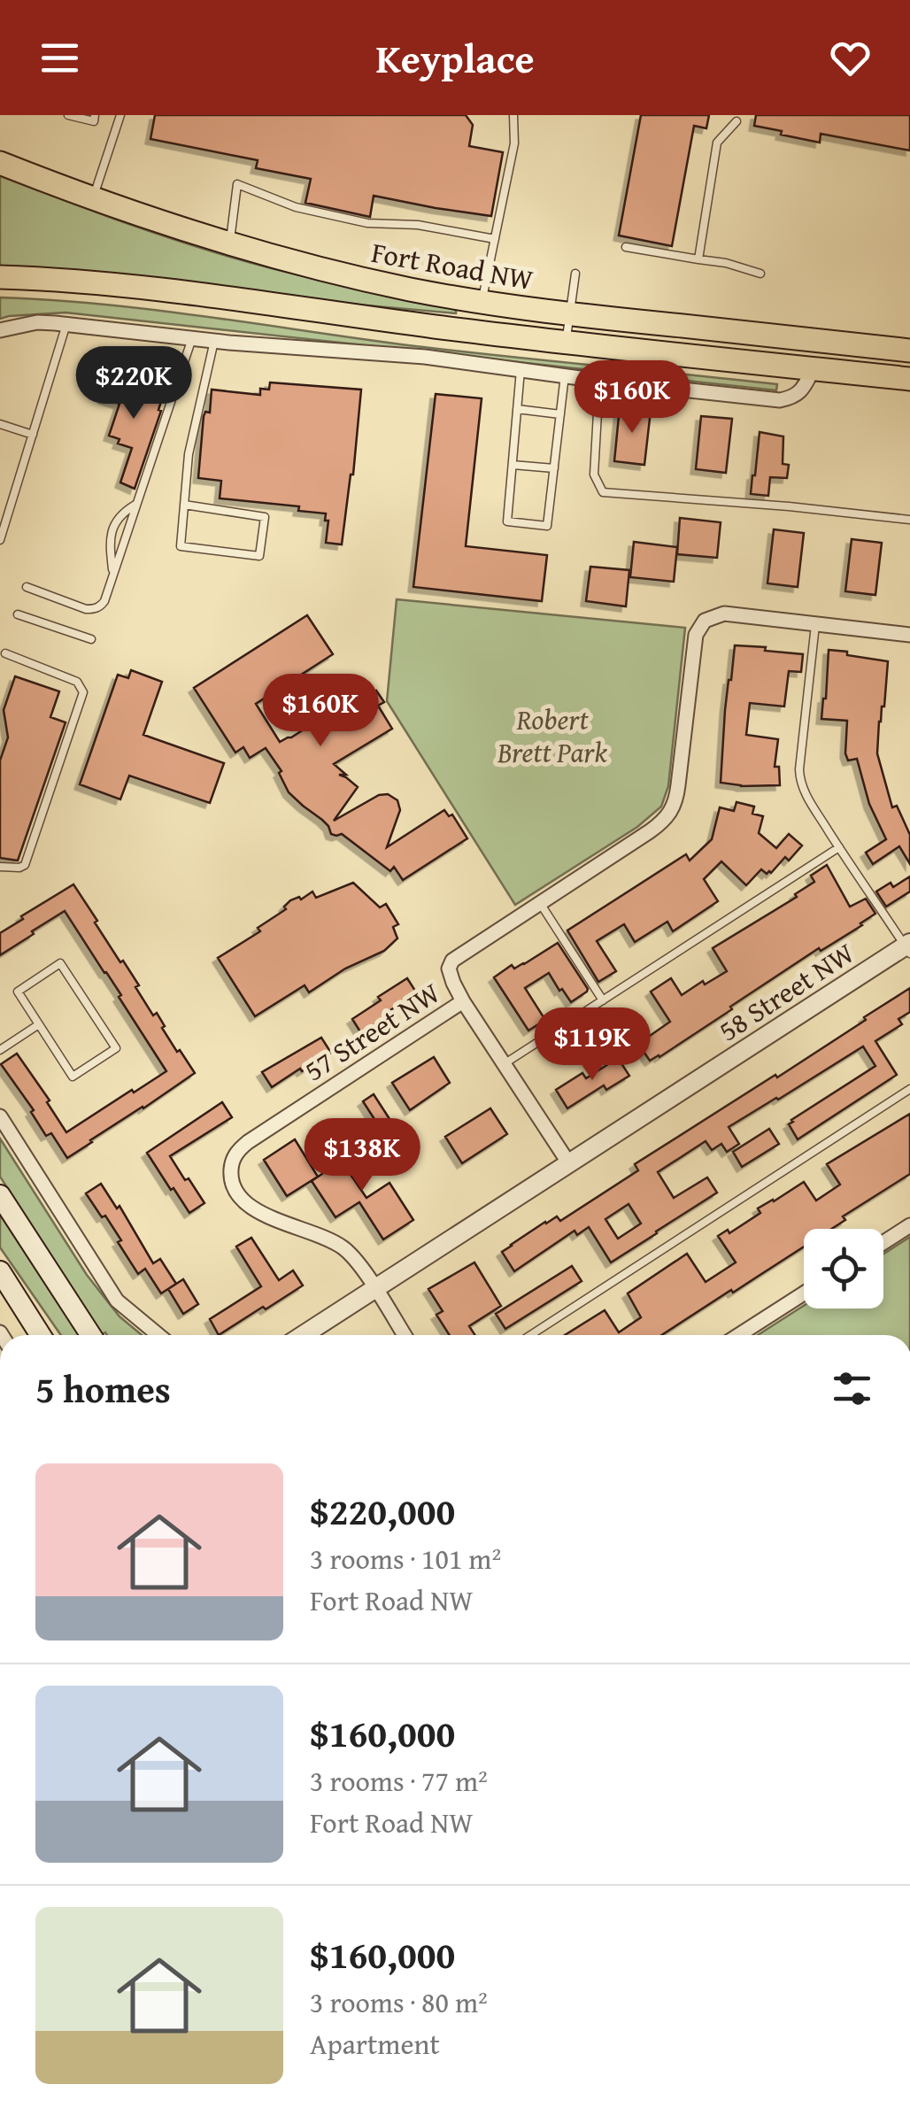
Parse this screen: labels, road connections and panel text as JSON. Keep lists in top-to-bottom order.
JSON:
{
  "streets": {
    "main road": ["Fort Road NW"],
    "street": ["58 Street NW", "57 Street NW"]
  },
  "crossings": [
    ["58 Street NW", "57 Street NW"]
  ],
  "parks": ["Robert Brett Park"],
  "page": {
    "header": "Keyplace",
    "price": [
      "$220K",
      "$160K",
      "$160K",
      "$119K",
      "$138K"
    ],
    "heading": "5 homes",
    "list": [
      {
        "name": "$220,000",
        "note": "3 rooms · 101 m² · Fort Road NW"
      },
      {
        "name": "$160,000",
        "note": "3 rooms · 77 m² · Fort Road NW"
      },
      {
        "name": "$160,000",
        "note": "3 rooms · 80 m² · Apartment"
      }
    ]
  }
}
